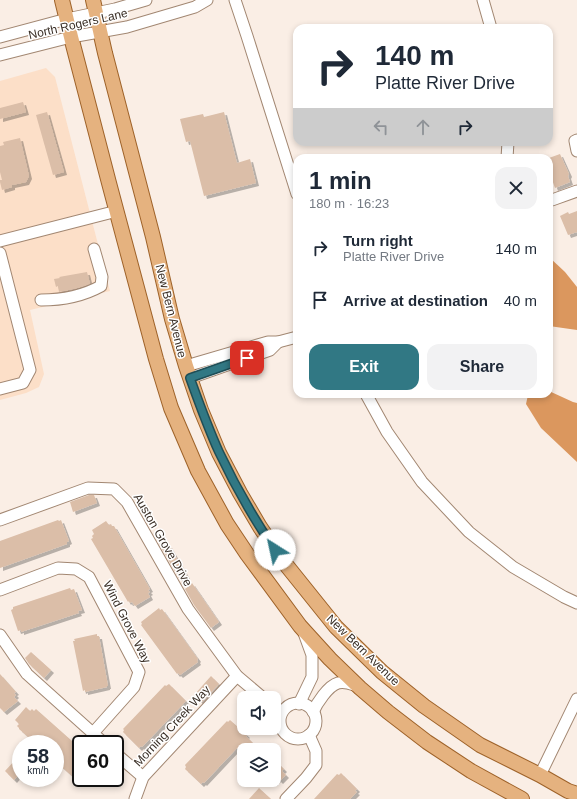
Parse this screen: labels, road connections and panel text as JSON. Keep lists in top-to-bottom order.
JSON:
{
  "streets": {
    "main road": ["New Bern Avenue"],
    "street": [
      "North Rogers Lane",
      "Auston Grove Drive",
      "Wind Grove Way",
      "Morning Creek Way"
    ]
  },
  "crossings": [
    ["North Rogers Lane", "New Bern Avenue"],
    ["Auston Grove Drive", "Morning Creek Way"]
  ],
  "page": {
    "turn": ["140 m", "Platte River Drive"],
    "heading": ["1 min", "180 m · 16:23"],
    "list": [
      {
        "name": "Turn right",
        "note": "Platte River Drive",
        "value": "140 m"
      },
      {
        "name": "Arrive at destination",
        "value": "40 m"
      }
    ],
    "buttons": ["Exit", "Share"],
    "speed": "58 km/h",
    "limit": "60"
  }
}
